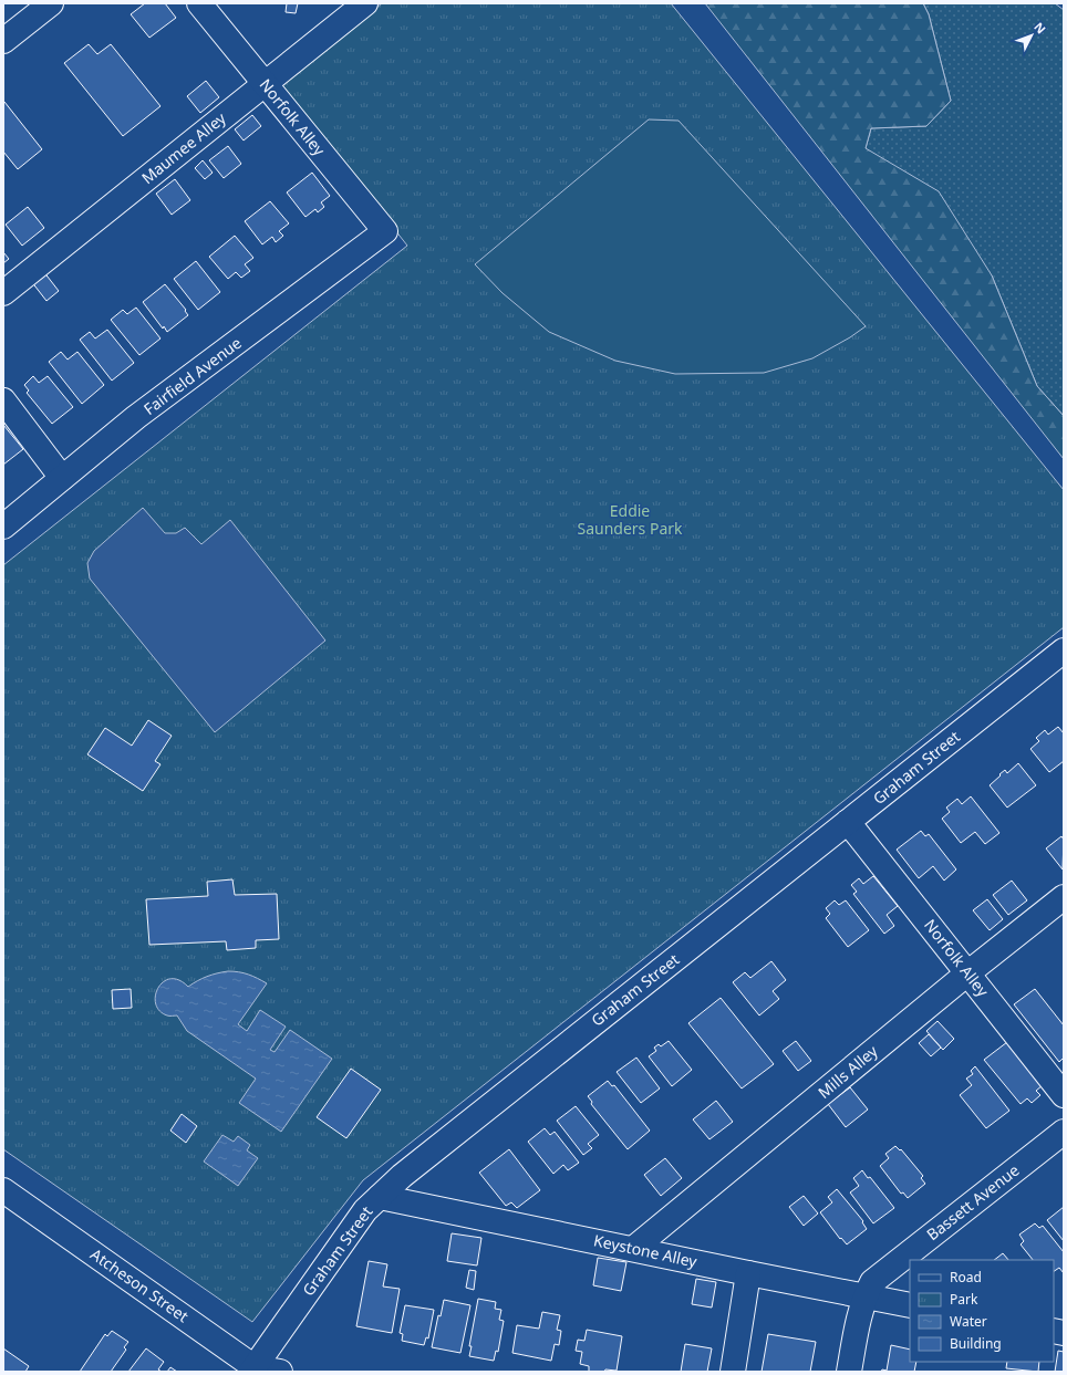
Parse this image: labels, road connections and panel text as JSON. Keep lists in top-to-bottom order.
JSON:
{
  "streets": {
    "street": [
      "Norfolk Alley",
      "Maumee Alley",
      "Fairfield Avenue",
      "Graham Street",
      "Mills Alley",
      "Bassett Avenue",
      "Keystone Alley",
      "Atcheson Street"
    ]
  },
  "crossings": [
    ["Norfolk Alley", "Maumee Alley"],
    ["Norfolk Alley", "Fairfield Avenue"],
    ["Norfolk Alley", "Graham Street"],
    ["Norfolk Alley", "Mills Alley"],
    ["Graham Street", "Keystone Alley"],
    ["Graham Street", "Atcheson Street"],
    ["Mills Alley", "Keystone Alley"],
    ["Bassett Avenue", "Keystone Alley"]
  ],
  "parks": ["Eddie Saunders Park"],
  "legend": [
    "Road",
    "Park",
    "Water",
    "Building"
  ],
  "north": "top right"
}
